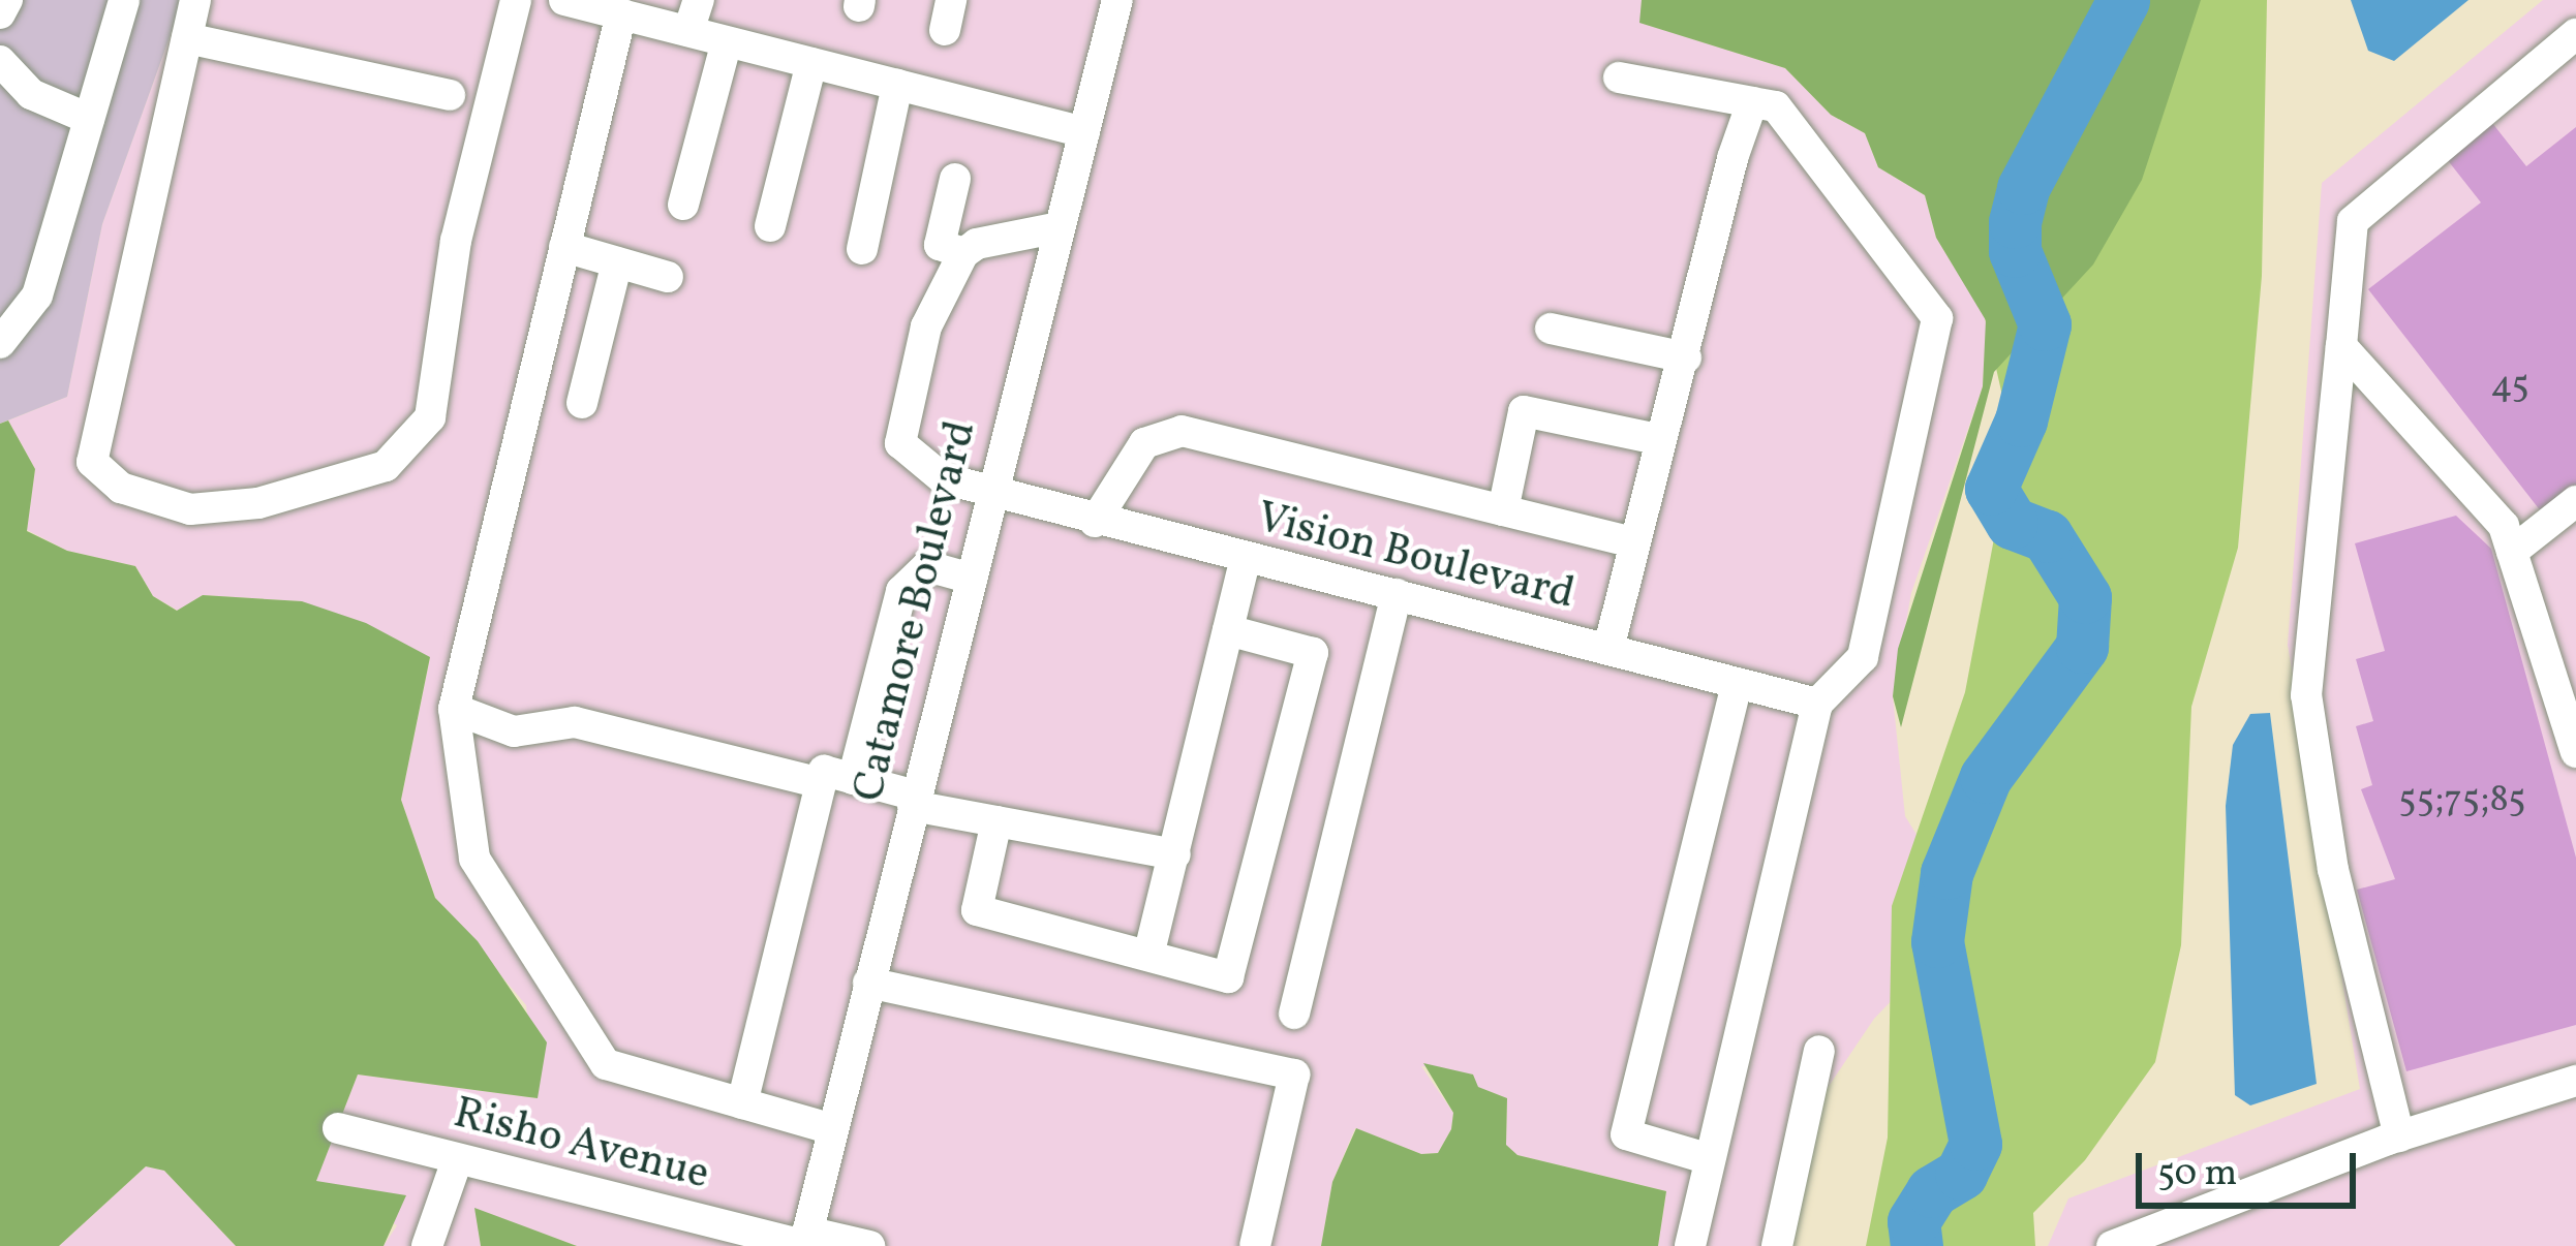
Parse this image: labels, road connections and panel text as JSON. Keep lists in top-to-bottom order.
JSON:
{
  "streets": {
    "street": ["Vision Boulevard", "Catamore Boulevard", "Risho Avenue"]
  },
  "crossings": [
    ["Vision Boulevard", "Catamore Boulevard"],
    ["Catamore Boulevard", "Risho Avenue"]
  ],
  "house_numbers": ["45", "55;75;85"],
  "scale_bar": "50 m"
}
